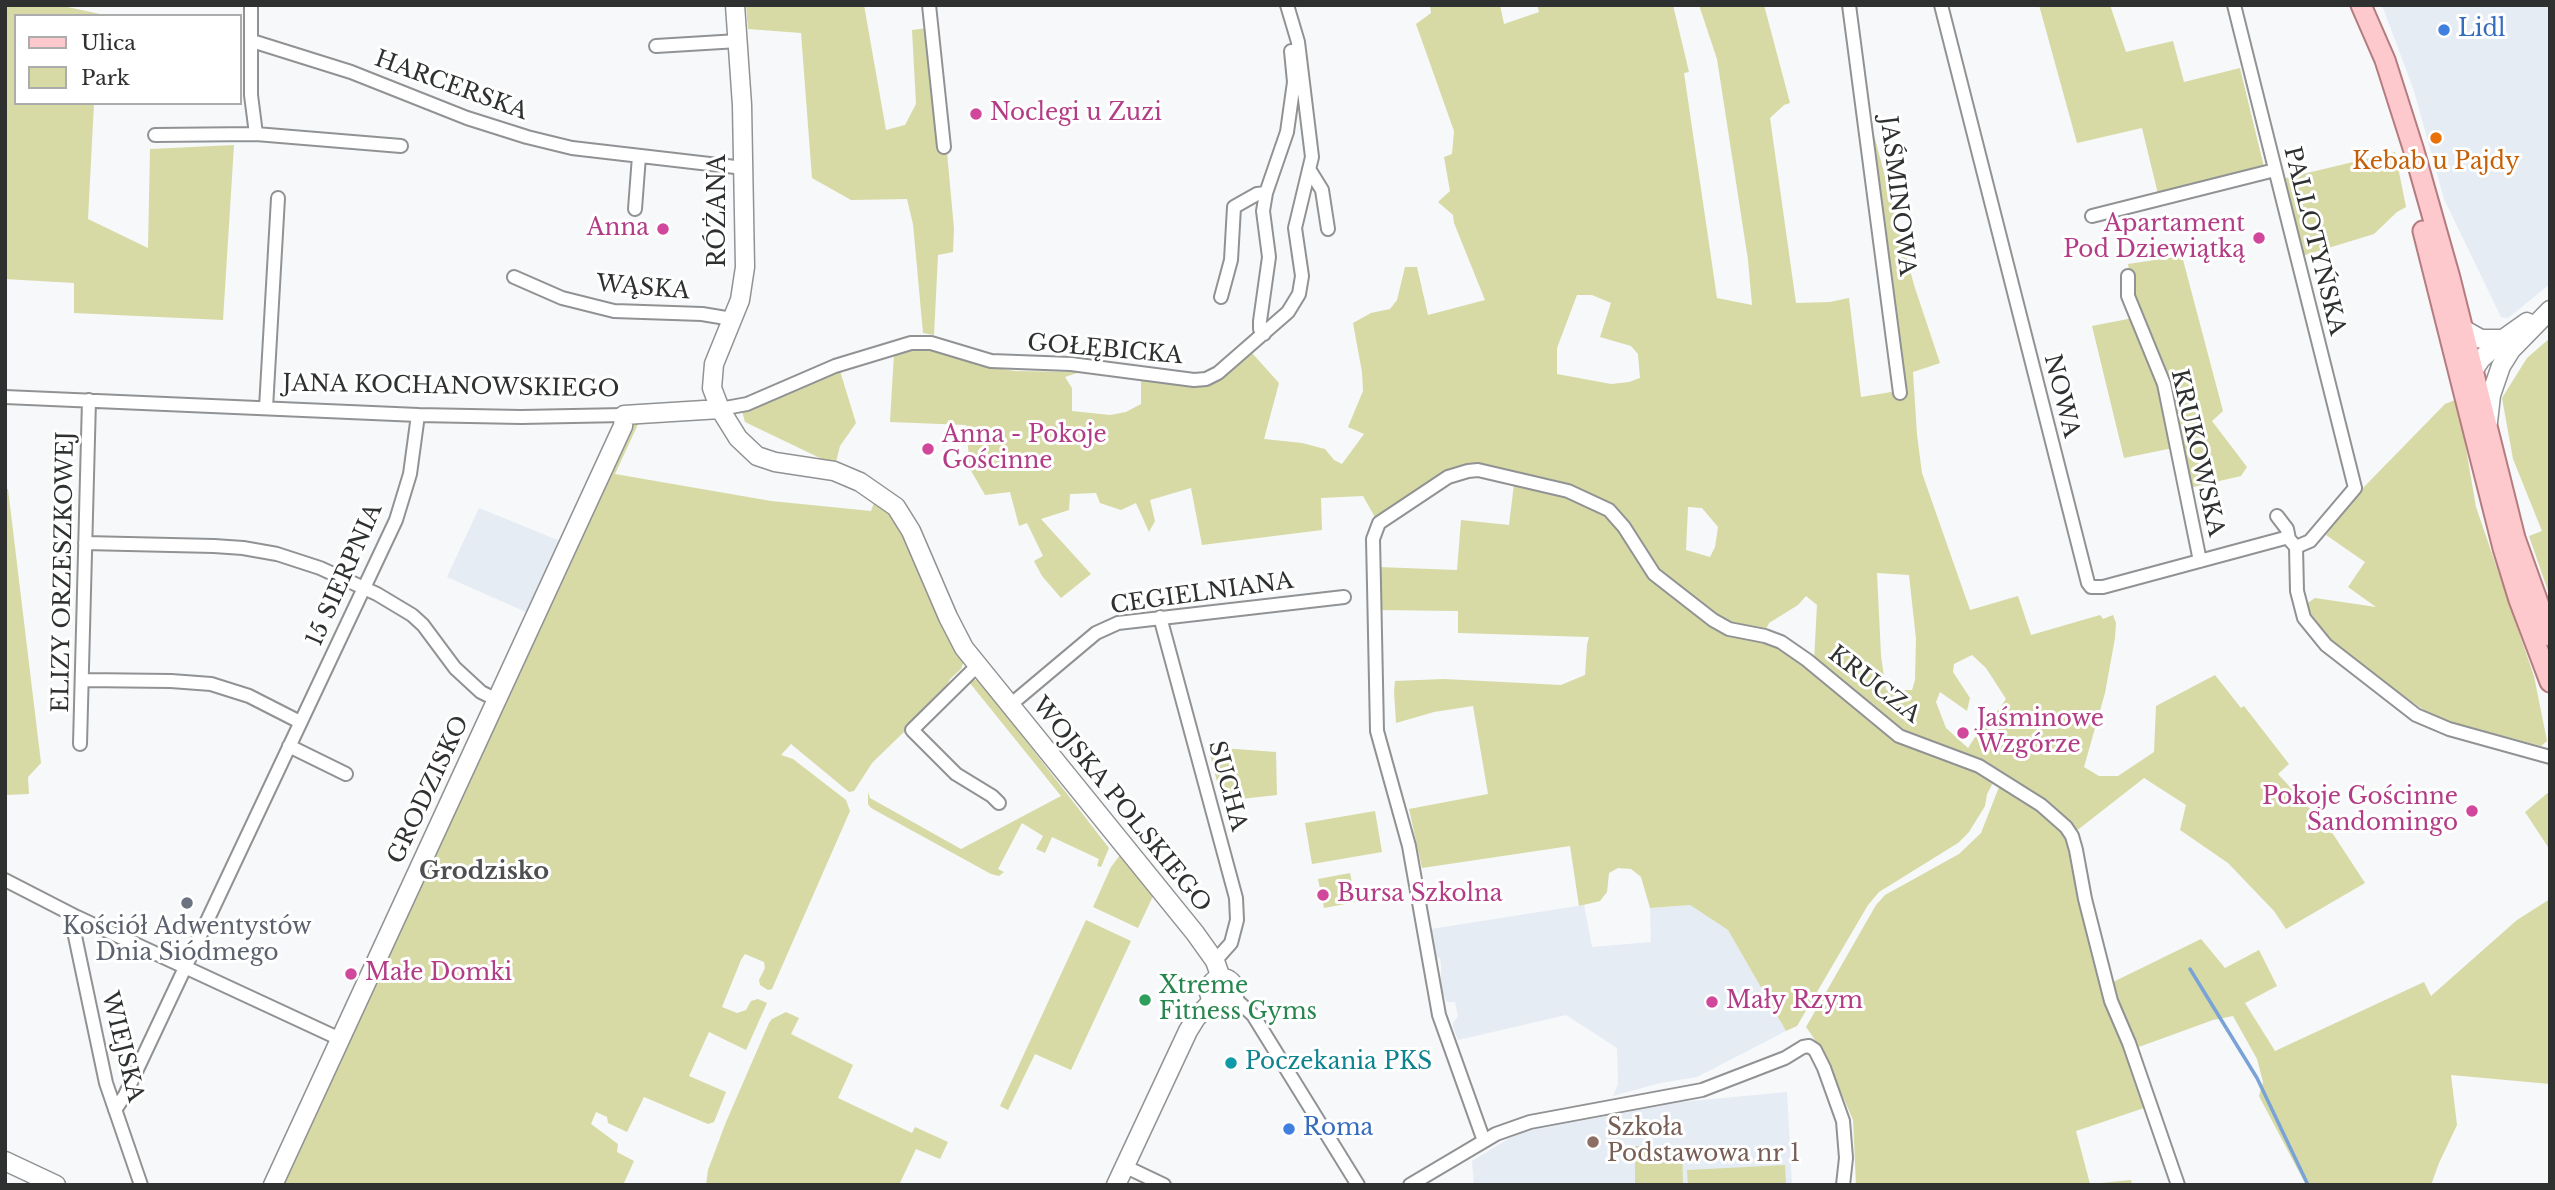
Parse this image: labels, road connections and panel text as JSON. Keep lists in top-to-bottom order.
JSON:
{
  "streets": {
    "street": [
      "HARCERSKA",
      "JAŚMINOWA",
      "RÓŻANA",
      "PALLOTYŃSKA",
      "WĄSKA",
      "GOŁĘBICKA",
      "JANA KOCHANOWSKIEGO",
      "NOWA",
      "KRUKOWSKA",
      "ELIZY ORZESZKOWEJ",
      "15 SIERPNIA",
      "CEGIELNIANA",
      "KRUCZA",
      "SUCHA",
      "GRODZISKO",
      "WOJSKA POLSKIEGO",
      "WIEJSKA"
    ]
  },
  "crossings": [
    ["HARCERSKA", "RÓŻANA"],
    ["RÓŻANA", "WĄSKA"],
    ["RÓŻANA", "GOŁĘBICKA"],
    ["RÓŻANA", "JANA KOCHANOWSKIEGO"],
    ["RÓŻANA", "WOJSKA POLSKIEGO"],
    ["PALLOTYŃSKA", "NOWA"],
    ["GOŁĘBICKA", "JANA KOCHANOWSKIEGO"],
    ["GOŁĘBICKA", "WOJSKA POLSKIEGO"],
    ["JANA KOCHANOWSKIEGO", "ELIZY ORZESZKOWEJ"],
    ["JANA KOCHANOWSKIEGO", "15 SIERPNIA"],
    ["JANA KOCHANOWSKIEGO", "GRODZISKO"],
    ["JANA KOCHANOWSKIEGO", "WOJSKA POLSKIEGO"],
    ["NOWA", "KRUKOWSKA"],
    ["15 SIERPNIA", "WIEJSKA"],
    ["CEGIELNIANA", "SUCHA"],
    ["CEGIELNIANA", "WOJSKA POLSKIEGO"],
    ["SUCHA", "WOJSKA POLSKIEGO"]
  ],
  "districts": ["Grodzisko"],
  "places": [
    "Lidl",
    "Noclegi u Zuzi",
    "Kebab u Pajdy",
    "Anna",
    "Apartament Pod Dziewiątką",
    "Anna - Pokoje Gościnne",
    "Jaśminowe Wzgórze",
    "Pokoje Gościnne Sandomingo",
    "Bursa Szkolna",
    "Kościół Adwentystów Dnia Siódmego",
    "Małe Domki",
    "Xtreme Fitness Gyms",
    "Mały Rzym",
    "Poczekania PKS",
    "Roma",
    "Szkoła Podstawowa nr 1"
  ],
  "legend": ["Ulica", "Park"]
}
